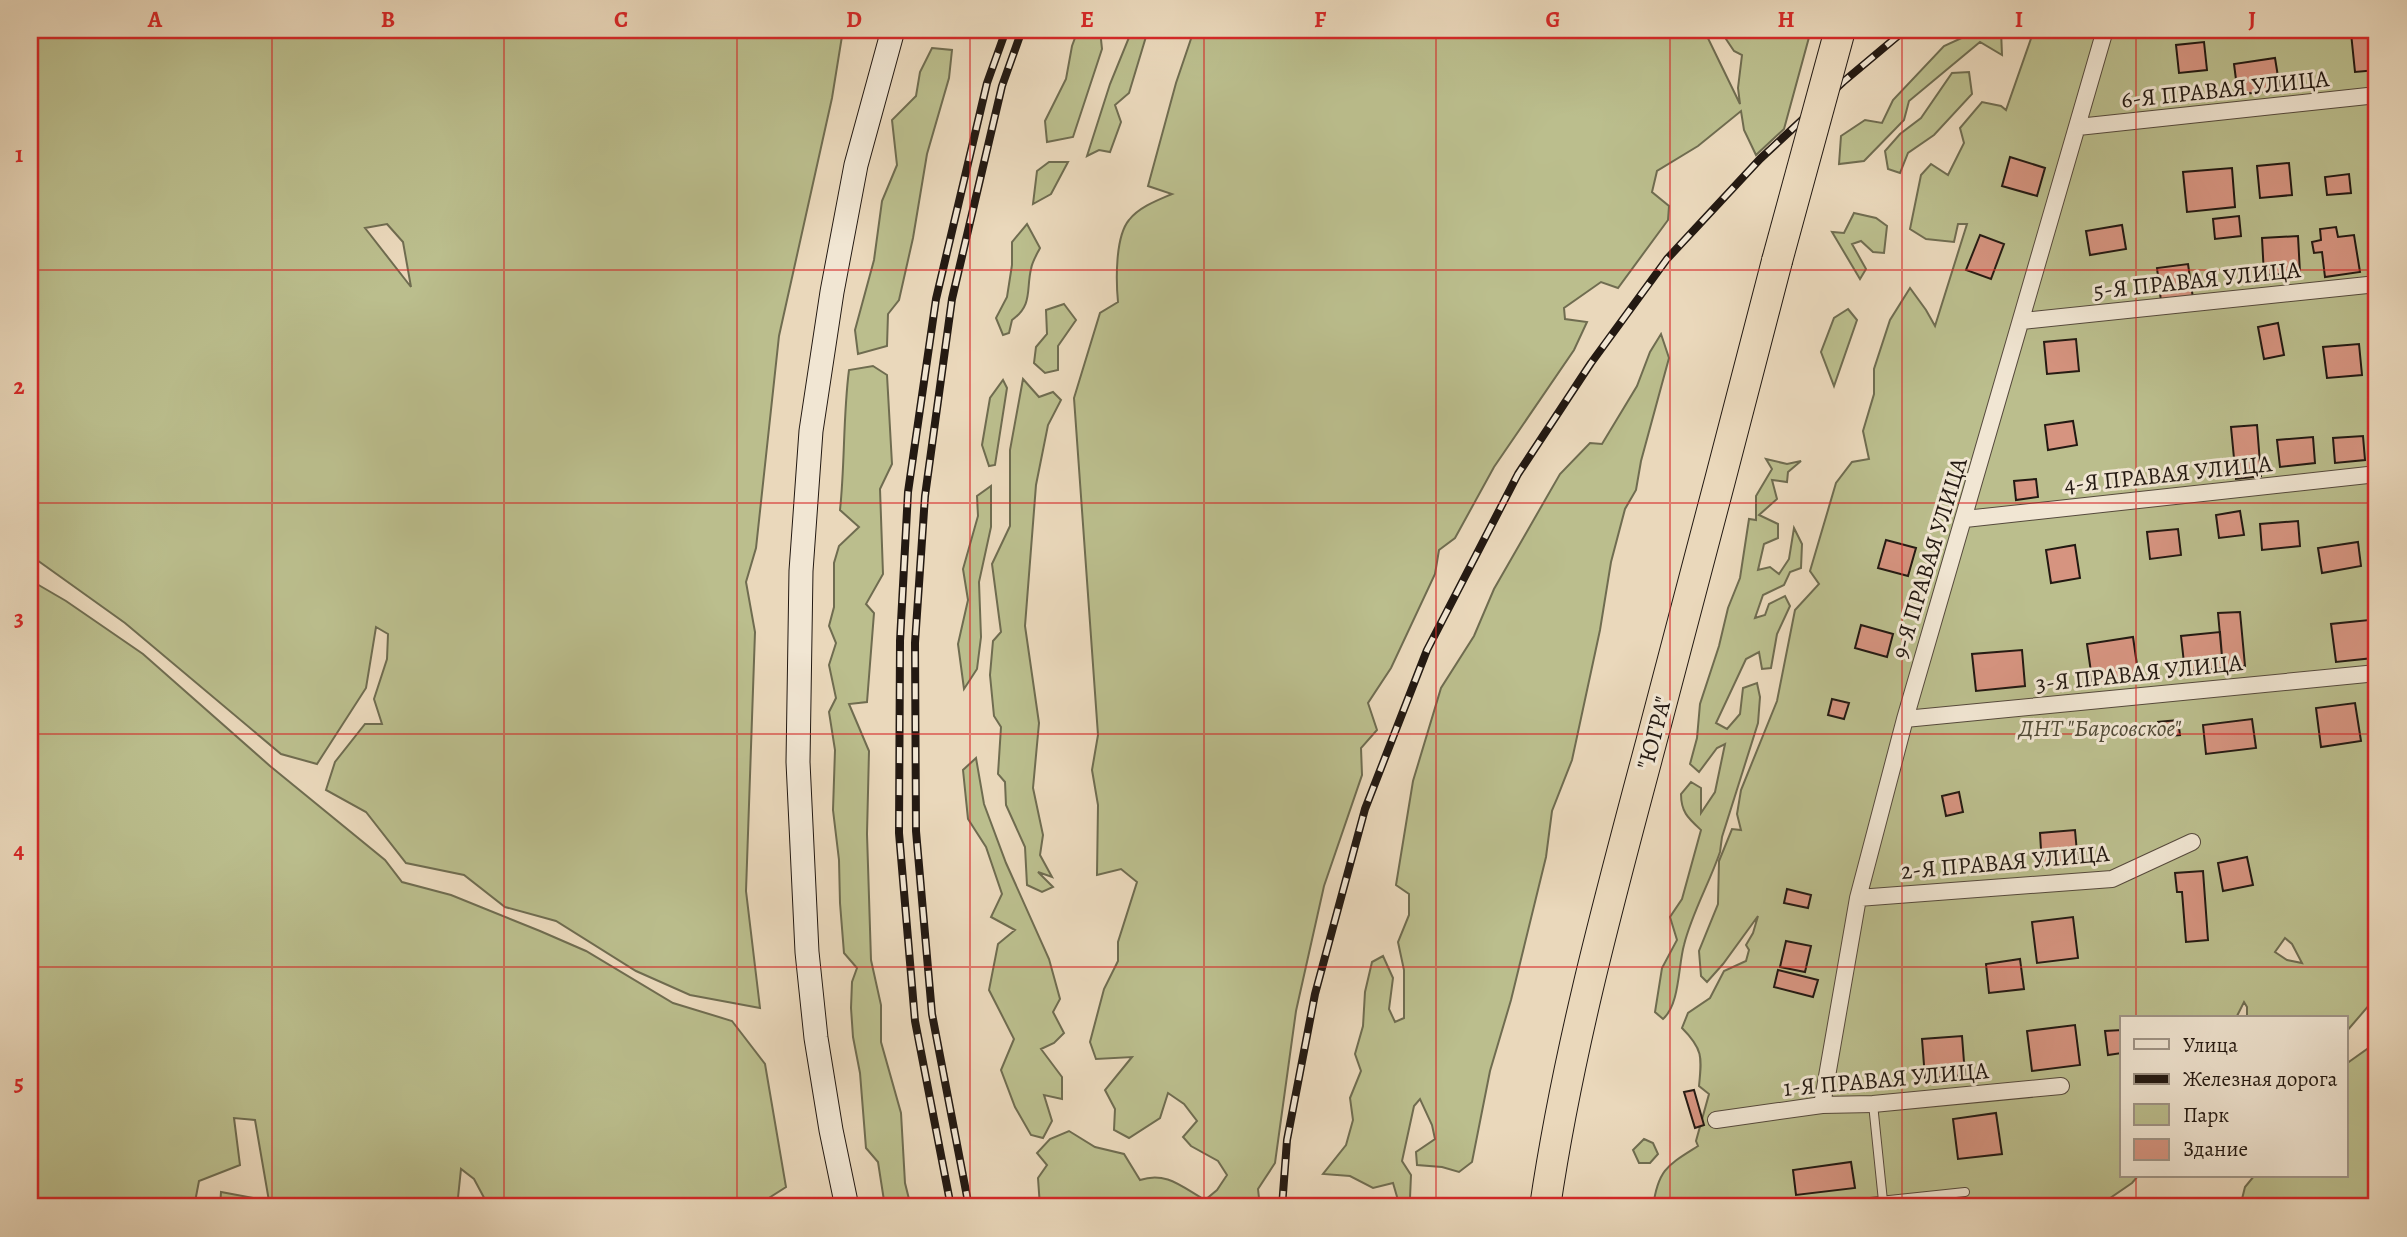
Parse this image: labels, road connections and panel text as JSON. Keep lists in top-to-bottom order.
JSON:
{
  "streets": {
    "highway": ["\"ЮГРА\""],
    "street": [
      "6-Я ПРАВАЯ УЛИЦА",
      "5-Я ПРАВАЯ УЛИЦА",
      "4-Я ПРАВАЯ УЛИЦА",
      "9-Я ПРАВАЯ УЛИЦА",
      "3-Я ПРАВАЯ УЛИЦА",
      "2-Я ПРАВАЯ УЛИЦА",
      "1-Я ПРАВАЯ УЛИЦА"
    ]
  },
  "crossings": [
    ["6-Я ПРАВАЯ УЛИЦА", "9-Я ПРАВАЯ УЛИЦА"],
    ["5-Я ПРАВАЯ УЛИЦА", "9-Я ПРАВАЯ УЛИЦА"],
    ["4-Я ПРАВАЯ УЛИЦА", "9-Я ПРАВАЯ УЛИЦА"],
    ["9-Я ПРАВАЯ УЛИЦА", "3-Я ПРАВАЯ УЛИЦА"],
    ["9-Я ПРАВАЯ УЛИЦА", "2-Я ПРАВАЯ УЛИЦА"],
    ["9-Я ПРАВАЯ УЛИЦА", "1-Я ПРАВАЯ УЛИЦА"]
  ],
  "parks": ["ДНТ \"Барсовское\""],
  "legend": [
    "Улица",
    "Железная дорога",
    "Парк",
    "Здание"
  ],
  "grid": {
    "columns": [
      "A",
      "B",
      "C",
      "D",
      "E",
      "F",
      "G",
      "H",
      "I",
      "J"
    ],
    "rows": [
      "1",
      "2",
      "3",
      "4",
      "5"
    ]
  }
}
